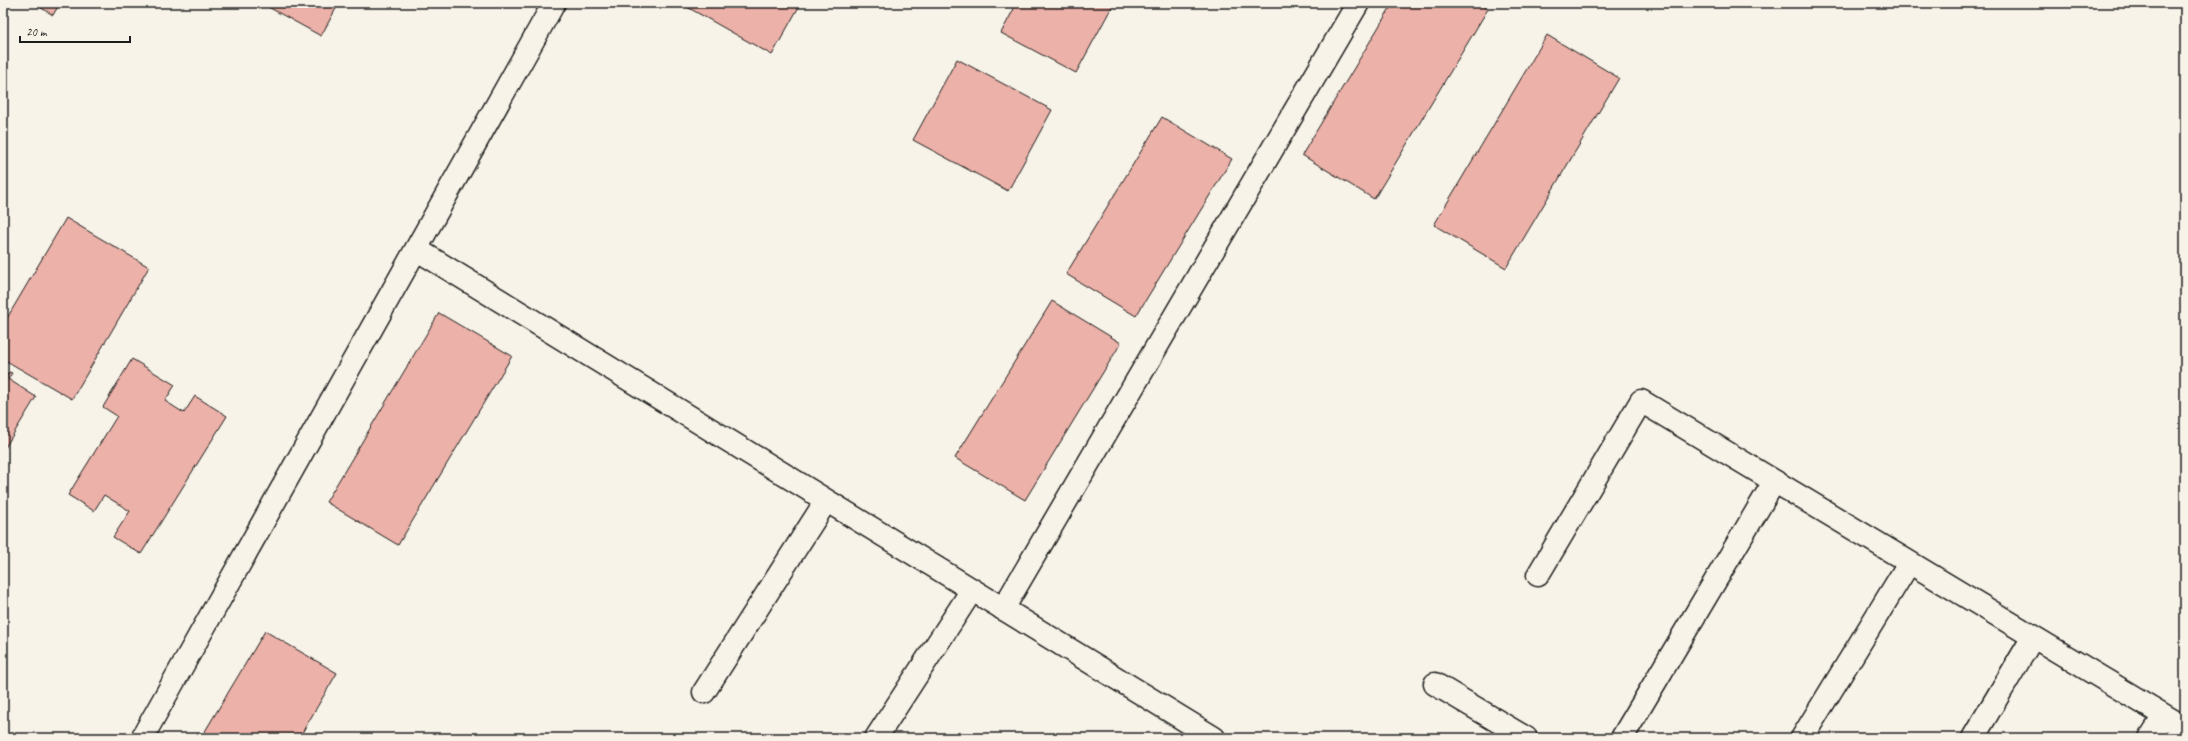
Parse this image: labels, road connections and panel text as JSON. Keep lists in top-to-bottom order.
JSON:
{
  "scale_bar": "20 m"
}
